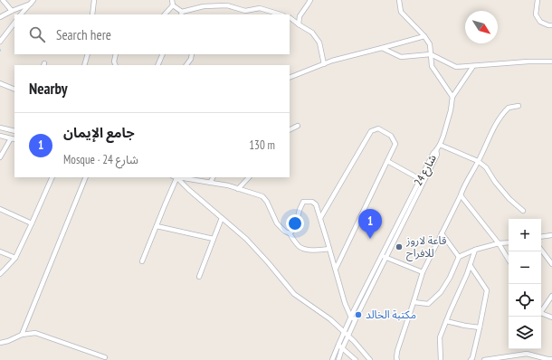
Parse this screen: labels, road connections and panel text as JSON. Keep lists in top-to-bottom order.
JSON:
{
  "streets": {
    "street": ["شارع 24"]
  },
  "places": ["قاعة لاروز للافراح", "مكتبة الخالد"],
  "north": "bottom right",
  "page": {
    "search": "Search here",
    "heading": "Nearby",
    "list": [
      {
        "mark": "1",
        "name": "جامع الإيمان",
        "note": "Mosque · شارع 24",
        "value": "130 m"
      }
    ],
    "pins": "1",
    "map_buttons": ["+", "−"]
  }
}
